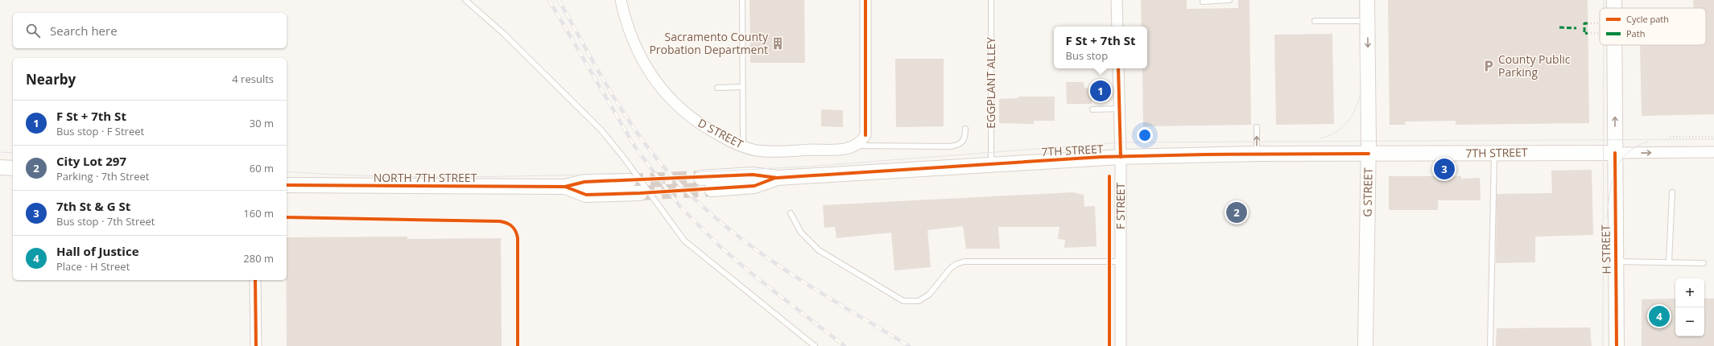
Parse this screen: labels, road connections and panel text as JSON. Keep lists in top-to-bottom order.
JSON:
{
  "streets": {
    "main road": [
      "7TH STREET",
      "NORTH 7TH STREET",
      "G STREET",
      "H STREET"
    ],
    "street": ["D STREET", "F STREET"],
    "lane": ["EGGPLANT ALLEY"]
  },
  "crossings": [
    ["EGGPLANT ALLEY", "7TH STREET"],
    ["7TH STREET", "G STREET"],
    ["7TH STREET", "F STREET"],
    ["7TH STREET", "H STREET"]
  ],
  "one_way": ["G STREET", "H STREET"],
  "places": {
    "building": ["Sacramento County Probation Department"],
    "parking": ["County Public Parking"]
  },
  "legend": ["Cycle path", "Path"],
  "page": {
    "search": "Search here",
    "popup": ["F St + 7th St", "Bus stop"],
    "heading": ["Nearby", "4 results"],
    "pins": [
      "1",
      "3",
      "2",
      "4"
    ],
    "list": [
      {
        "mark": "1",
        "name": "F St + 7th St",
        "note": "Bus stop · F Street",
        "value": "30 m"
      },
      {
        "mark": "2",
        "name": "City Lot 297",
        "note": "Parking · 7th Street",
        "value": "60 m"
      },
      {
        "mark": "3",
        "name": "7th St & G St",
        "note": "Bus stop · 7th Street",
        "value": "160 m"
      },
      {
        "mark": "4",
        "name": "Hall of Justice",
        "note": "Place · H Street",
        "value": "280 m"
      }
    ],
    "map_buttons": ["+", "−"]
  }
}
